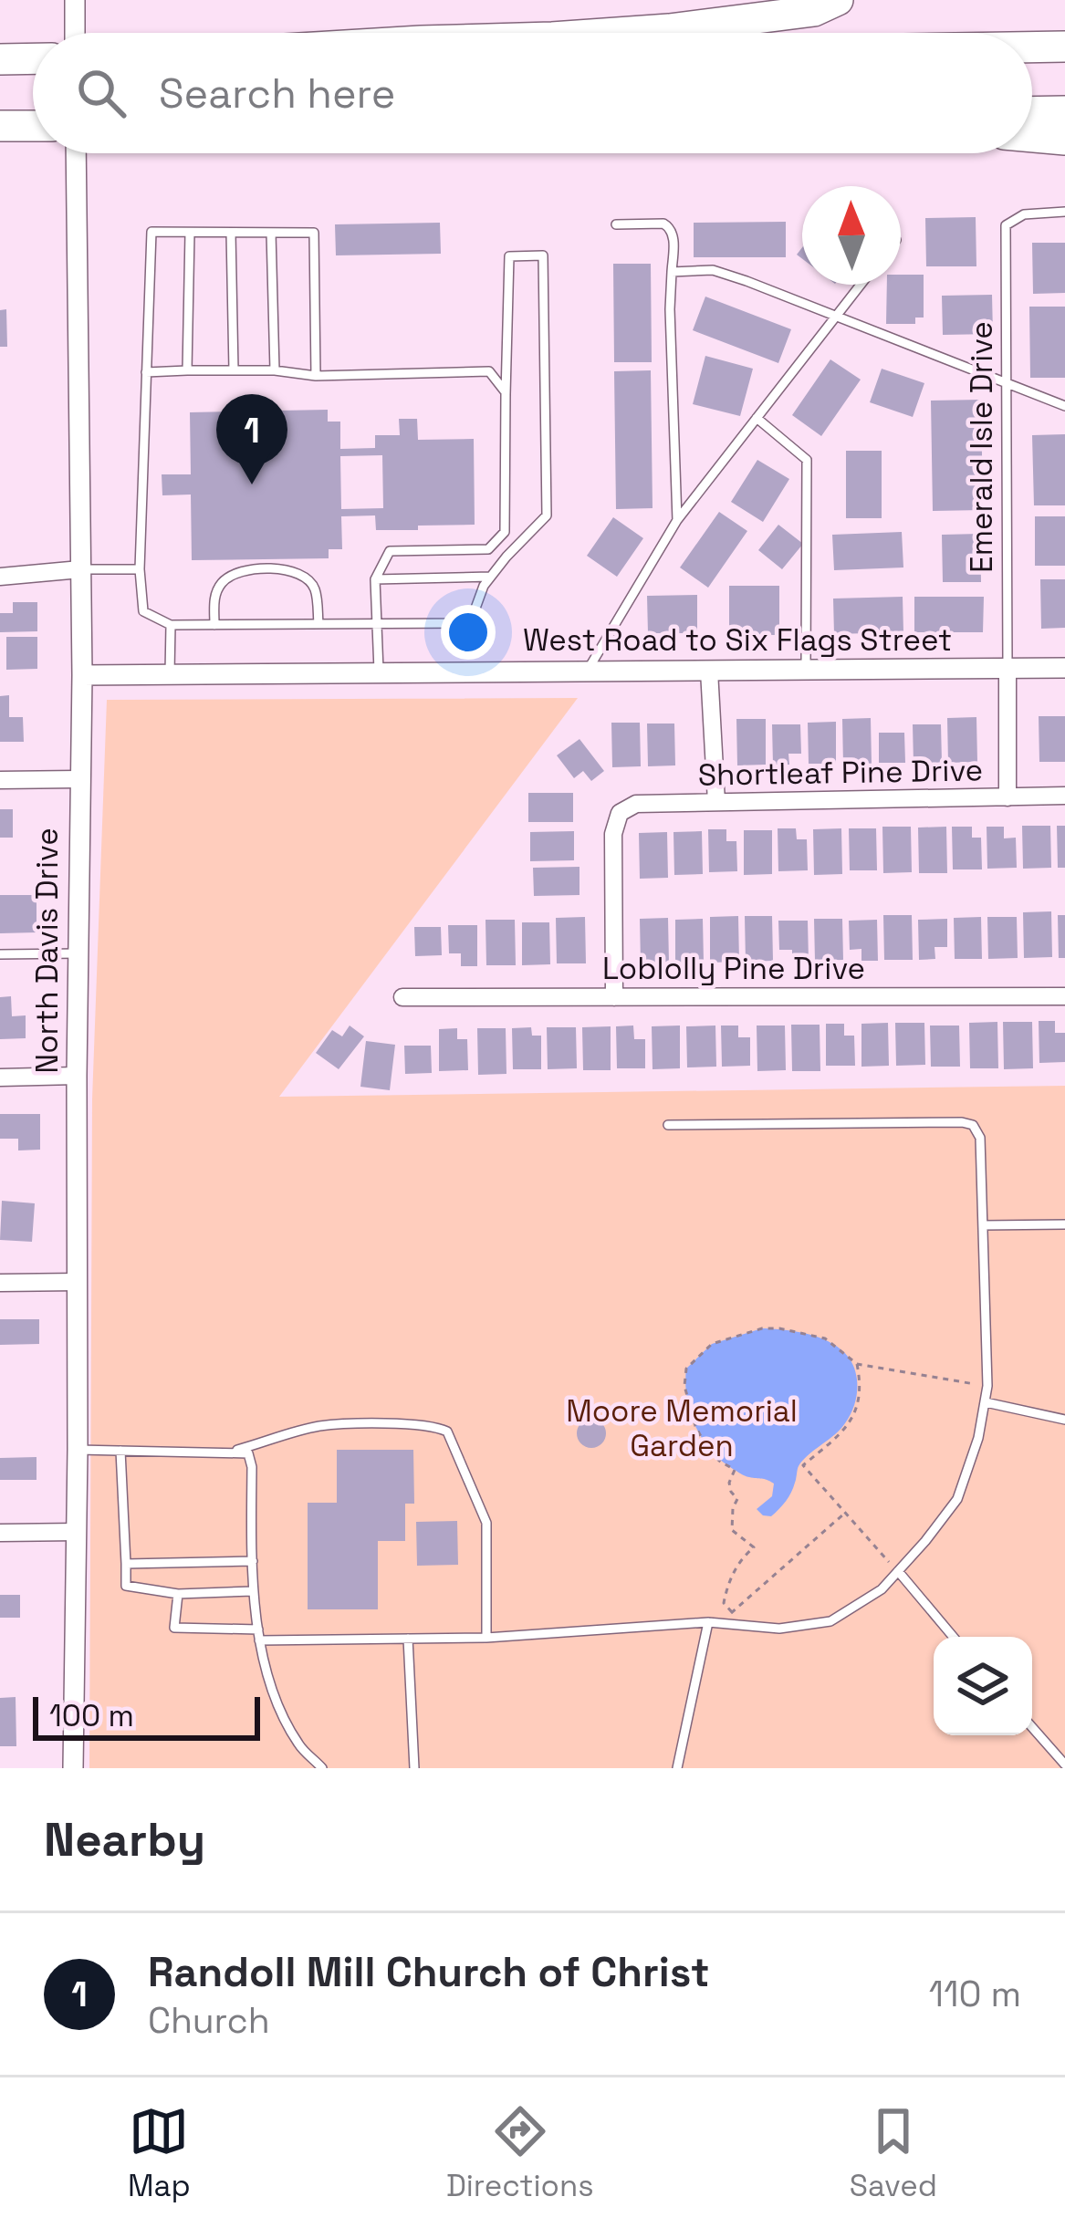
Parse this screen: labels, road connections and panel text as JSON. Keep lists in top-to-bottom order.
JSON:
{
  "streets": {
    "street": [
      "West Road to Six Flags Street",
      "Shortleaf Pine Drive",
      "North Davis Drive",
      "Loblolly Pine Drive"
    ],
    "lane": ["Emerald Isle Drive"]
  },
  "crossings": [
    ["Emerald Isle Drive", "West Road to Six Flags Street"],
    ["West Road to Six Flags Street", "North Davis Drive"],
    ["Shortleaf Pine Drive", "Loblolly Pine Drive"]
  ],
  "parks": ["Moore Memorial Garden"],
  "scale_bar": "100 m",
  "north": "top",
  "page": {
    "search": "Search here",
    "pins": "1",
    "scale": "100 m",
    "heading": "Nearby",
    "list": [
      {
        "mark": "1",
        "name": "Randoll Mill Church of Christ",
        "note": "Church",
        "value": "110 m"
      }
    ],
    "nav": ["Map", "Directions", "Saved"]
  }
}
